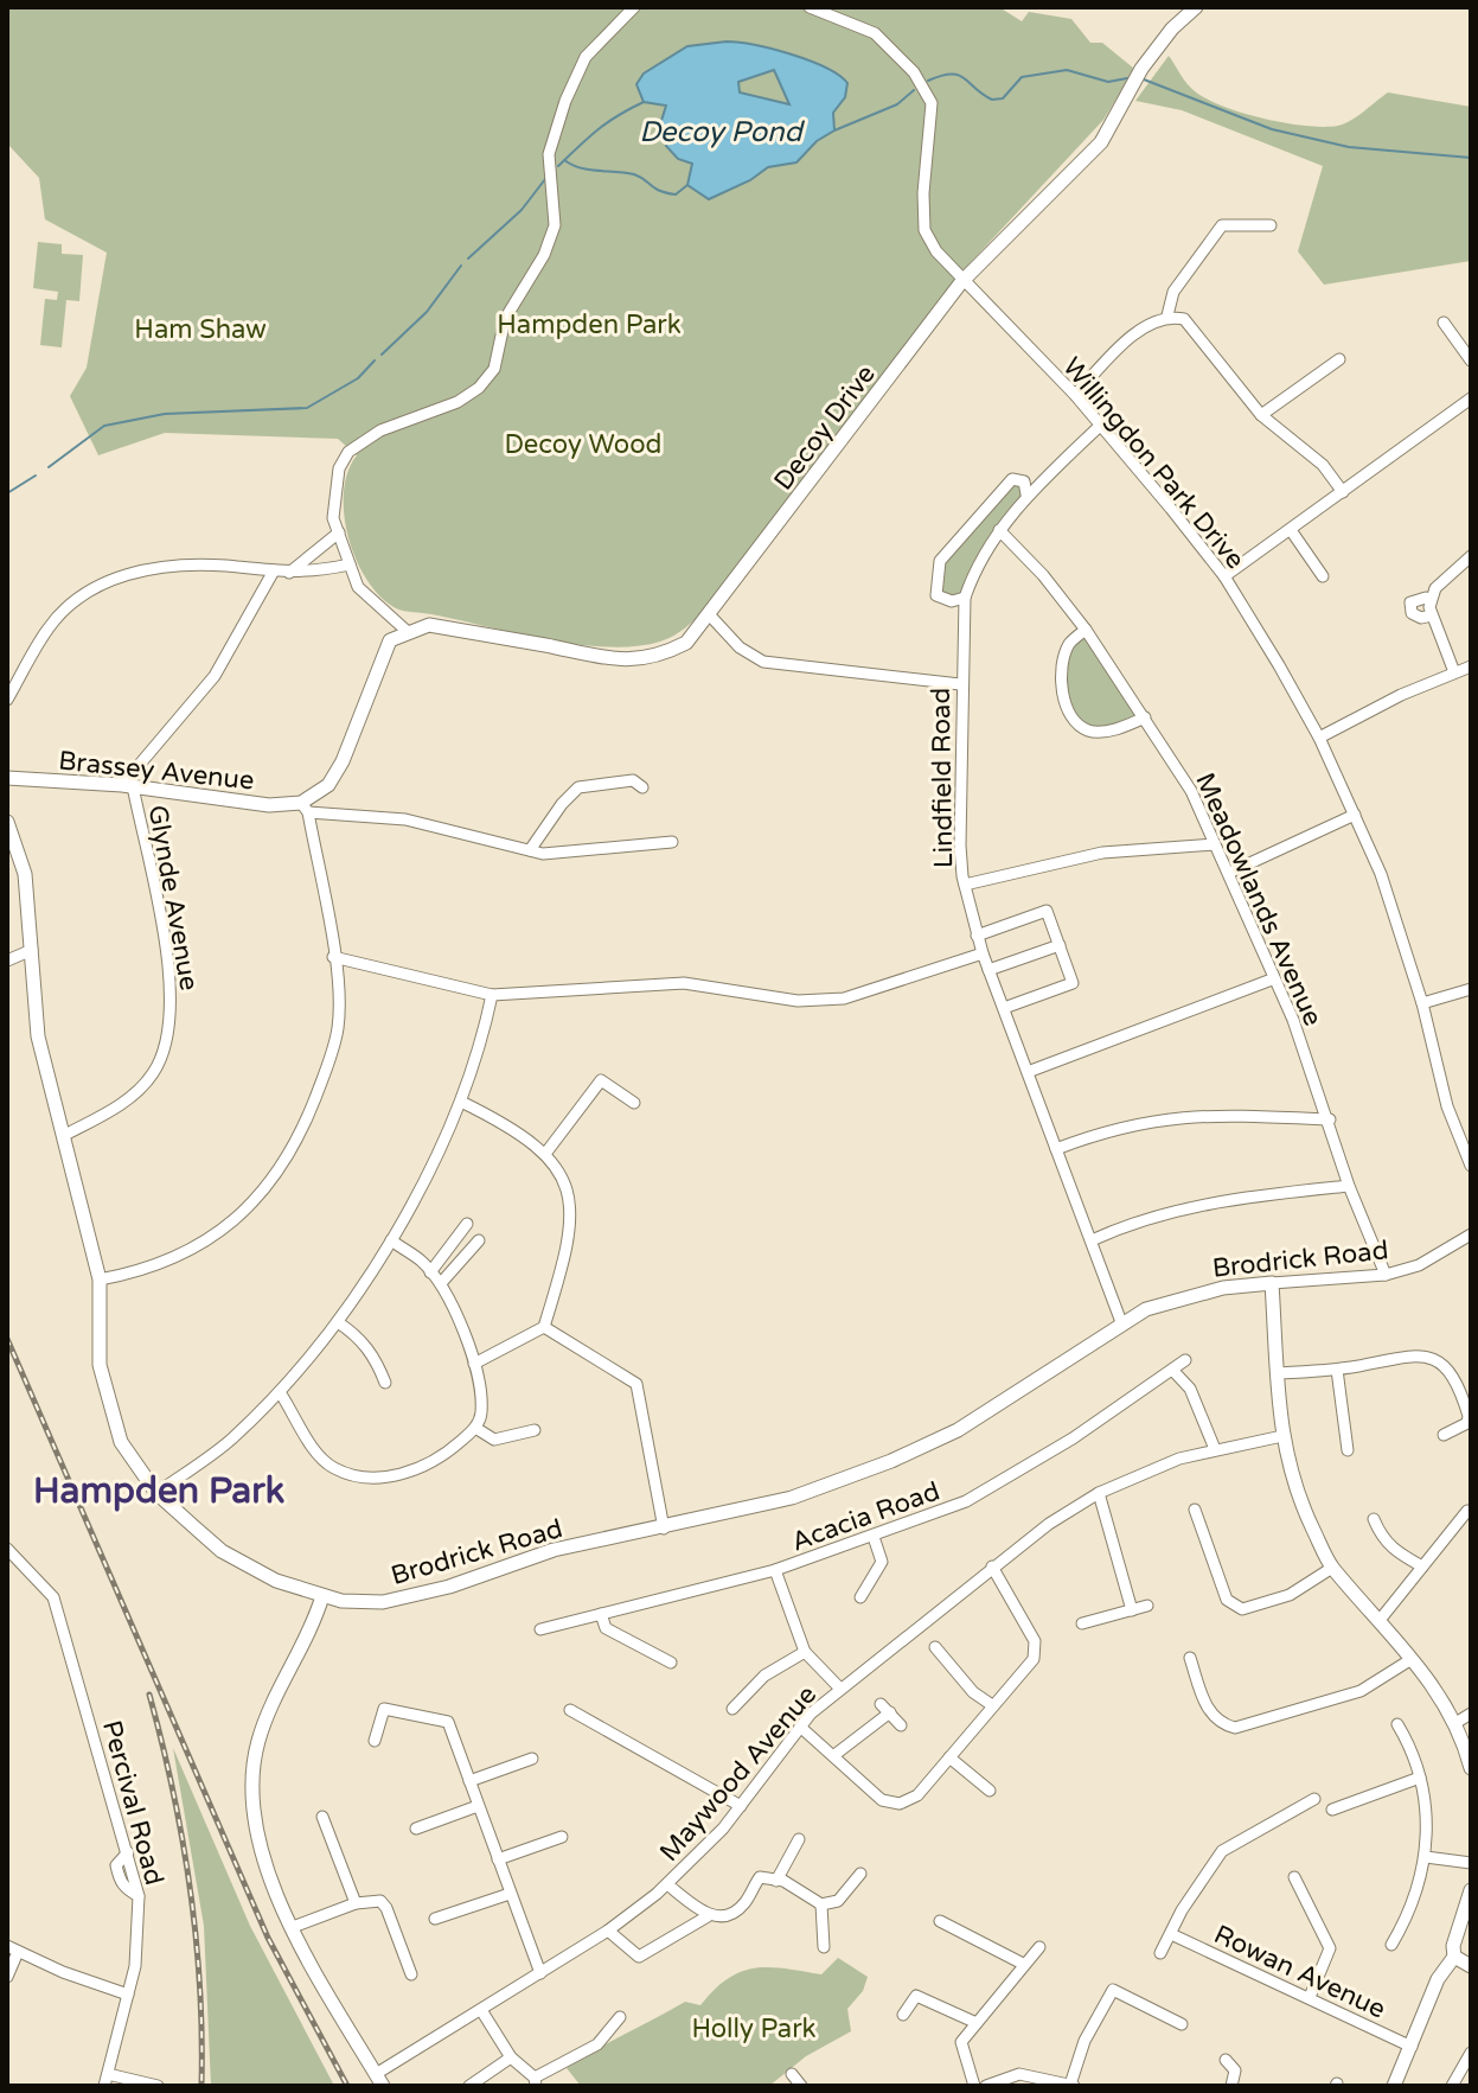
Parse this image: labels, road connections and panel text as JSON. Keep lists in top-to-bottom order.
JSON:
{
  "streets": {
    "street": [
      "Decoy Drive",
      "Willingdon Park Drive",
      "Brassey Avenue",
      "Lindfield Road",
      "Glynde Avenue",
      "Meadowlands Avenue",
      "Brodrick Road",
      "Acacia Road",
      "Maywood Avenue",
      "Percival Road",
      "Rowan Avenue"
    ]
  },
  "crossings": [
    ["Decoy Drive", "Willingdon Park Drive"],
    ["Decoy Drive", "Brassey Avenue"],
    ["Willingdon Park Drive", "Lindfield Road"],
    ["Brassey Avenue", "Glynde Avenue"],
    ["Lindfield Road", "Meadowlands Avenue"],
    ["Lindfield Road", "Brodrick Road"],
    ["Glynde Avenue", "Brodrick Road"],
    ["Meadowlands Avenue", "Brodrick Road"]
  ],
  "districts": ["Hampden Park"],
  "water": ["Decoy Pond"],
  "parks": [
    "Hampden Park",
    "Ham Shaw",
    "Decoy Wood",
    "Holly Park"
  ]
}
